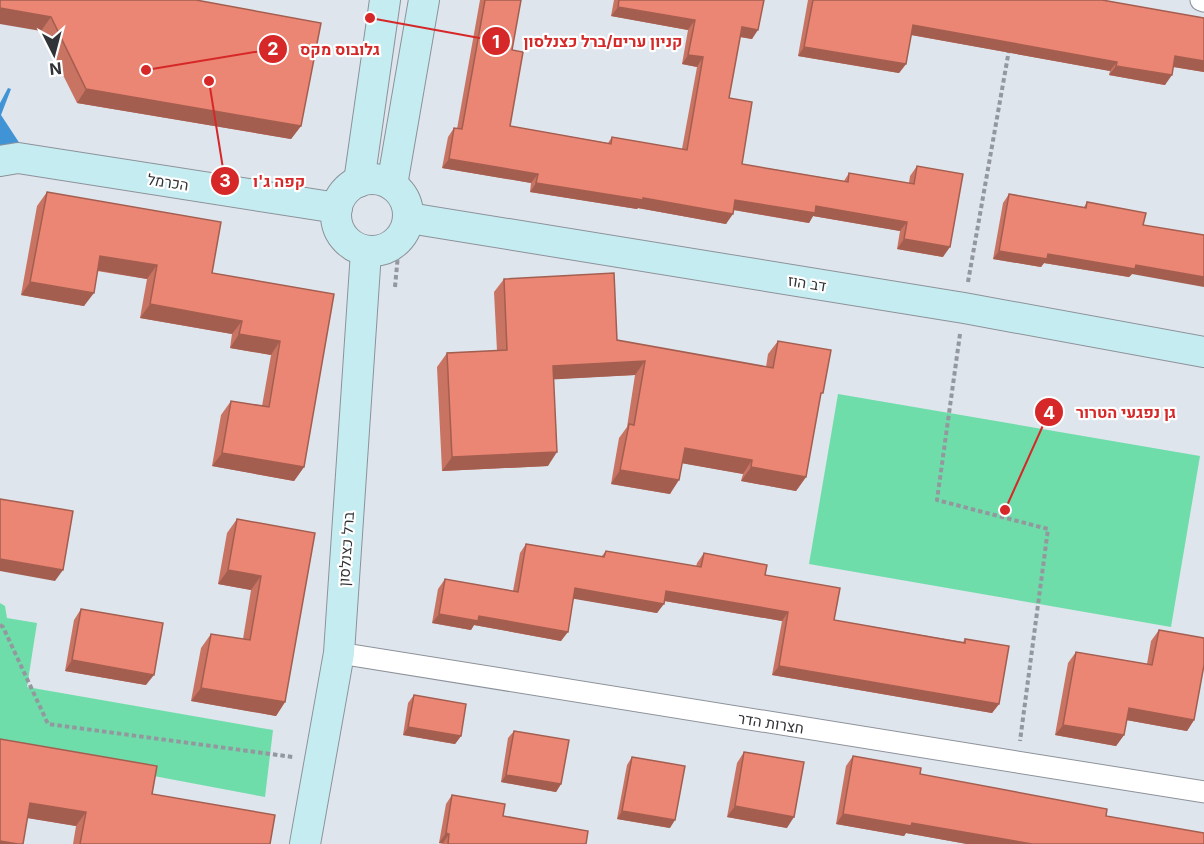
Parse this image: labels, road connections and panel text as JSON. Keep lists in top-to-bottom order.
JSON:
{
  "streets": {
    "street": [
      "הכרמל",
      "דב הוז",
      "ברל כצנלסון",
      "חצרות הדר"
    ]
  },
  "crossings": [
    ["הכרמל", "דב הוז"],
    ["הכרמל", "ברל כצנלסון"],
    ["דב הוז", "ברל כצנלסון"],
    ["ברל כצנלסון", "חצרות הדר"]
  ],
  "places": [
    "קניון ערים/ברל כצנלסון",
    "גלובוס מקס",
    "קפה ג'ו",
    "גן נפגעי הטרור"
  ],
  "north": "bottom"
}
